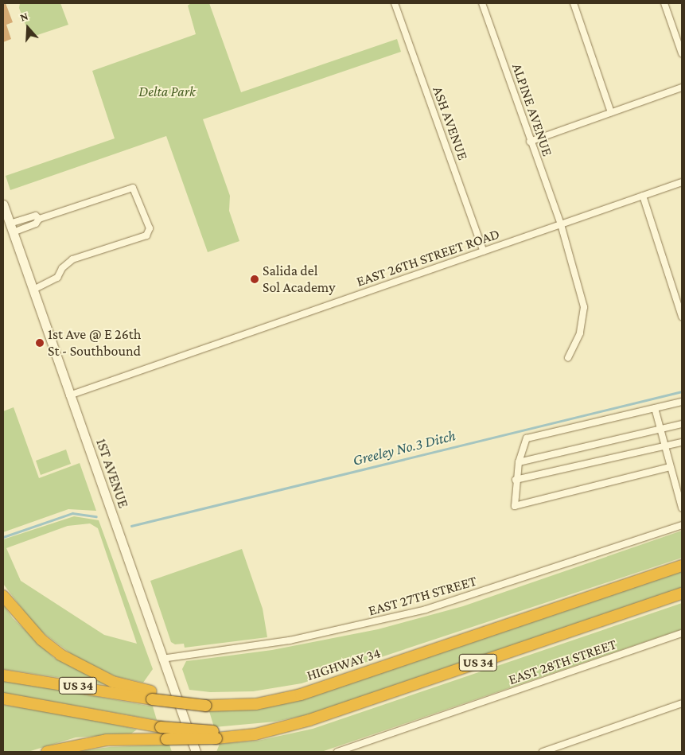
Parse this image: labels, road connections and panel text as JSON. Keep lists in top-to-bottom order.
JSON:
{
  "streets": {
    "highway": ["US 34", "HIGHWAY 34"],
    "main road": ["1ST AVENUE"],
    "street": [
      "ALPINE AVENUE",
      "ASH AVENUE",
      "EAST 26TH STREET ROAD",
      "EAST 27TH STREET",
      "EAST 28TH STREET"
    ]
  },
  "crossings": [
    ["ALPINE AVENUE", "EAST 26TH STREET ROAD"],
    ["ASH AVENUE", "EAST 26TH STREET ROAD"],
    ["EAST 26TH STREET ROAD", "1ST AVENUE"],
    ["1ST AVENUE", "EAST 27TH STREET"],
    ["US 34", "HIGHWAY 34"]
  ],
  "water": ["Greeley No.3 Ditch"],
  "parks": ["Delta Park"],
  "places": ["Salida del Sol Academy", "1st Ave @ E 26th St - Southbound"],
  "north": "top"
}
